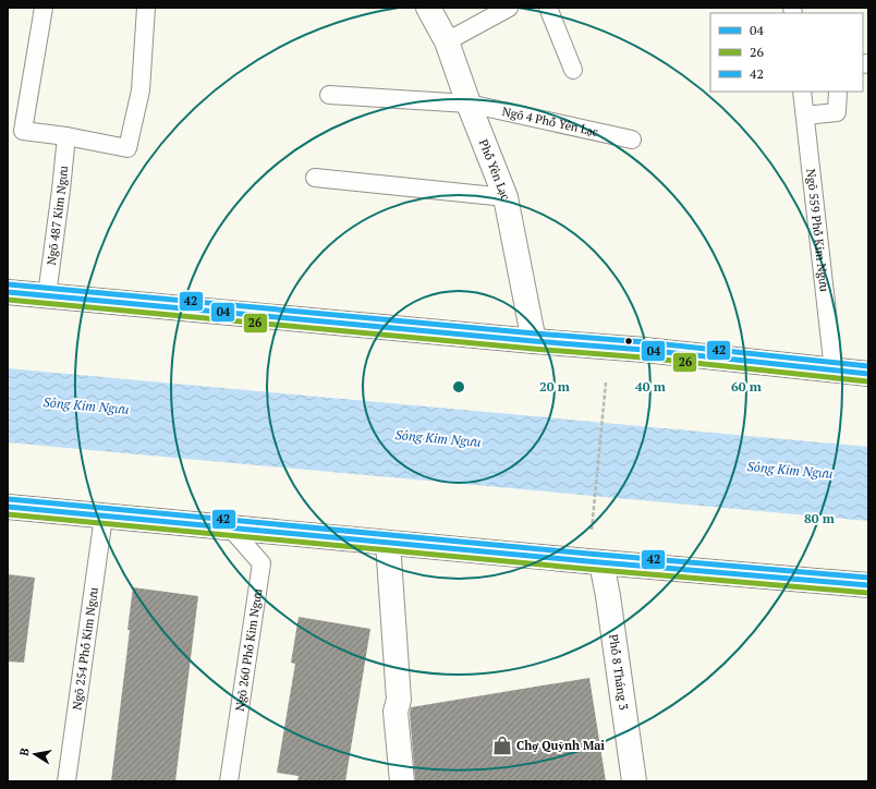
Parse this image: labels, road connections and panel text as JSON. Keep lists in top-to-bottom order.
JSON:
{
  "streets": {
    "street": ["Phố Yên Lạc", "Phố 8 Tháng 3"],
    "lane": [
      "Ngõ 4 Phố Yên Lạc",
      "Ngõ 487 Kim Ngưu",
      "Ngõ 559 Phố Kim Ngưu",
      "Ngõ 254 Phố Kim Ngưu",
      "Ngõ 260 Phố Kim Ngưu"
    ]
  },
  "crossings": [
    ["Ngõ 4 Phố Yên Lạc", "Phố Yên Lạc"]
  ],
  "water": ["Sông Kim Ngưu"],
  "places": {
    "shop": ["Chợ Quỳnh Mai"]
  },
  "lines": ["transit line 42", "transit line 04", "transit line 26"],
  "legend": ["04", "26", "42"],
  "north": "left",
  "rings": [
    "20 m",
    "40 m",
    "60 m",
    "80 m"
  ]
}
